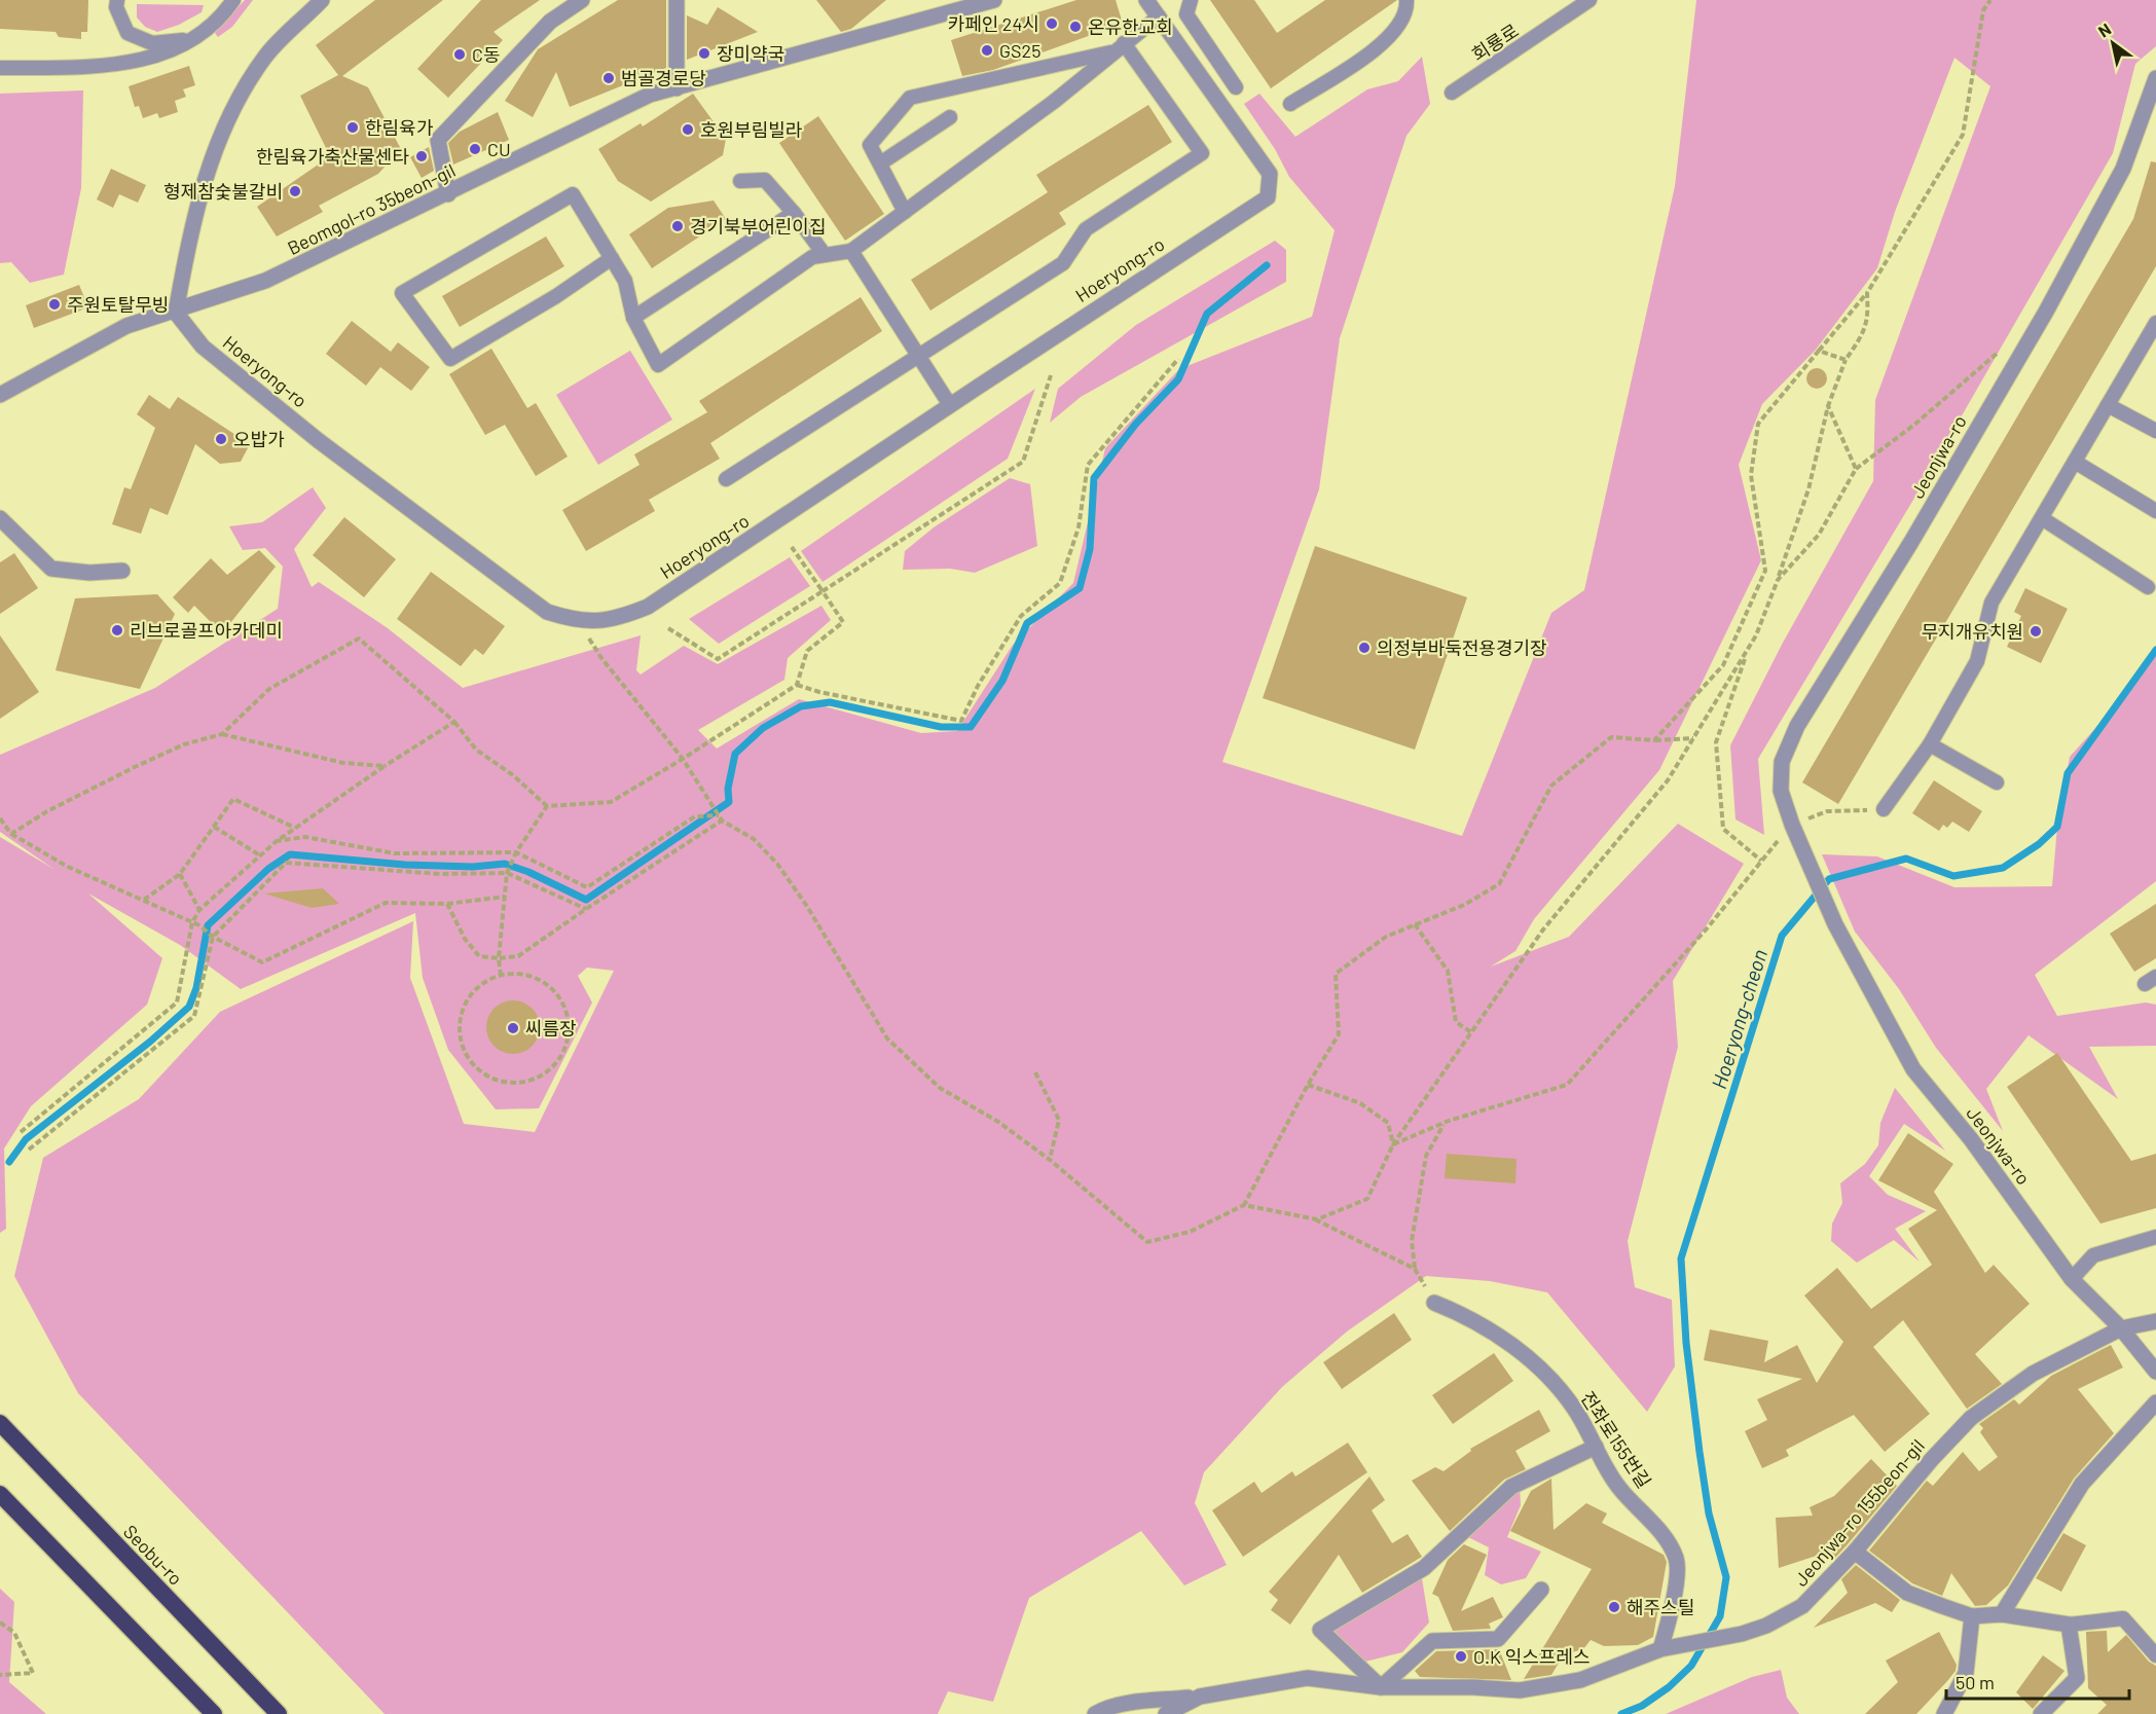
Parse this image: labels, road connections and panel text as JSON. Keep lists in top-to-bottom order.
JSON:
{
  "streets": {
    "highway": ["Seobu-ro"],
    "street": [
      "Beomgol-ro 35beon-gil",
      "Hoeryong-ro",
      "Jeonjwa-ro",
      "전좌로155번길",
      "Jeonjwa-ro 155beon-gil"
    ],
    "lane": ["회룡로"]
  },
  "crossings": [
    ["Beomgol-ro 35beon-gil", "Hoeryong-ro"],
    ["Jeonjwa-ro", "Jeonjwa-ro 155beon-gil"],
    ["전좌로155번길", "Jeonjwa-ro 155beon-gil"]
  ],
  "water": ["Hoeryong-cheon"],
  "places": [
    "카페인 24시",
    "온유한교회",
    "GS25",
    "장미약국",
    "C동",
    "범골경로당",
    "한림육가",
    "호원부림빌라",
    "CU",
    "한림육가축산물센타",
    "형제참숯불갈비",
    "경기북부어린이집",
    "주원토탈무빙",
    "오밥가",
    "리브로골프아카데미",
    "무지개유치원",
    "의정부바둑전용경기장",
    "씨름장",
    "해주스틸",
    "O.K 익스프레스"
  ],
  "scale_bar": "50 m",
  "north": "top left"
}
